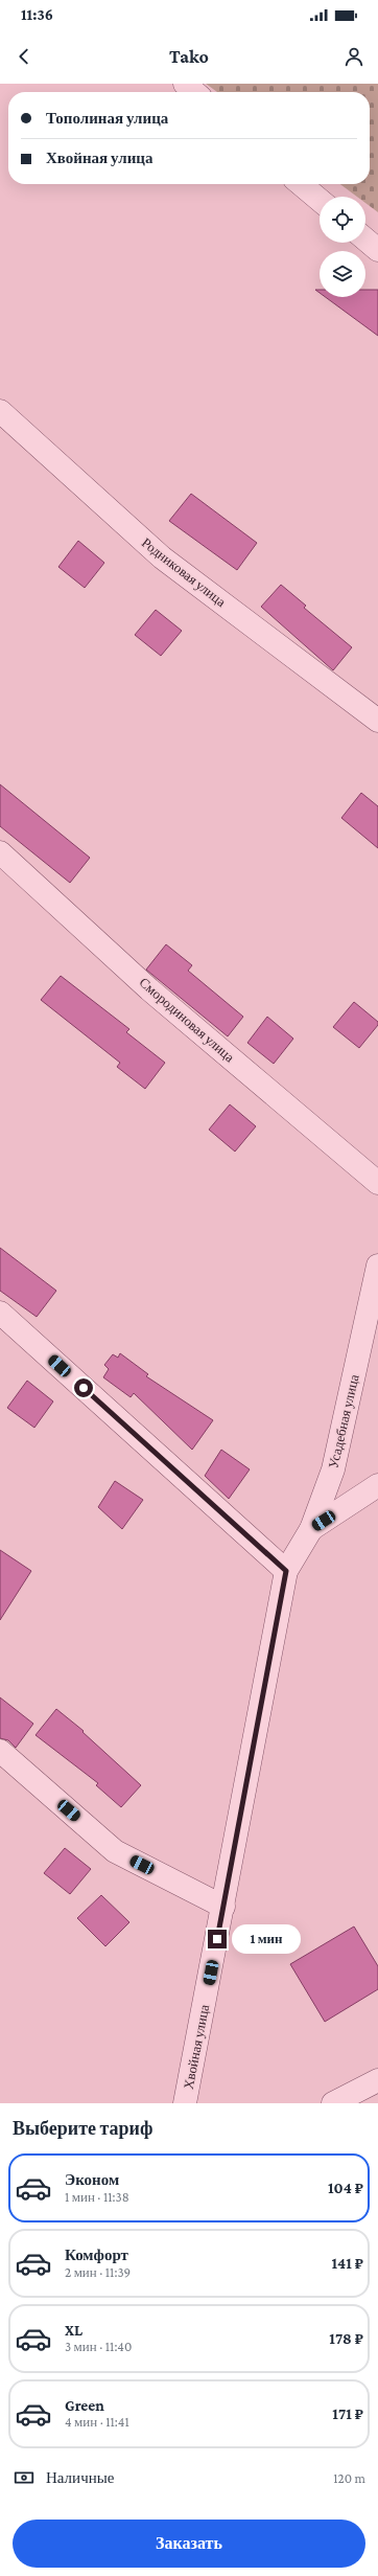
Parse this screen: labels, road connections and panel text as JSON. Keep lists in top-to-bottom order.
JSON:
{
  "streets": {
    "street": [
      "Родниковая улица",
      "Смородиновая улица",
      "Усадебная улица",
      "Хвойная улица"
    ]
  },
  "crossings": [
    ["Усадебная улица", "Хвойная улица"]
  ],
  "page": {
    "status": "11:36",
    "header": "Tako",
    "banner": ["Тополиная улица", "Хвойная улица"],
    "bubble": "1 мин",
    "heading": "Выберите тариф",
    "list": [
      {
        "name": "Эконом",
        "note": "1 мин · 11:38",
        "value": "104 ₽"
      },
      {
        "name": "Комфорт",
        "note": "2 мин · 11:39",
        "value": "141 ₽"
      },
      {
        "name": "XL",
        "note": "3 мин · 11:40",
        "value": "178 ₽"
      },
      {
        "name": "Green",
        "note": "4 мин · 11:41",
        "value": "171 ₽"
      }
    ],
    "pay": ["Наличные", "120 m"],
    "buttons": "Заказать"
  }
}
